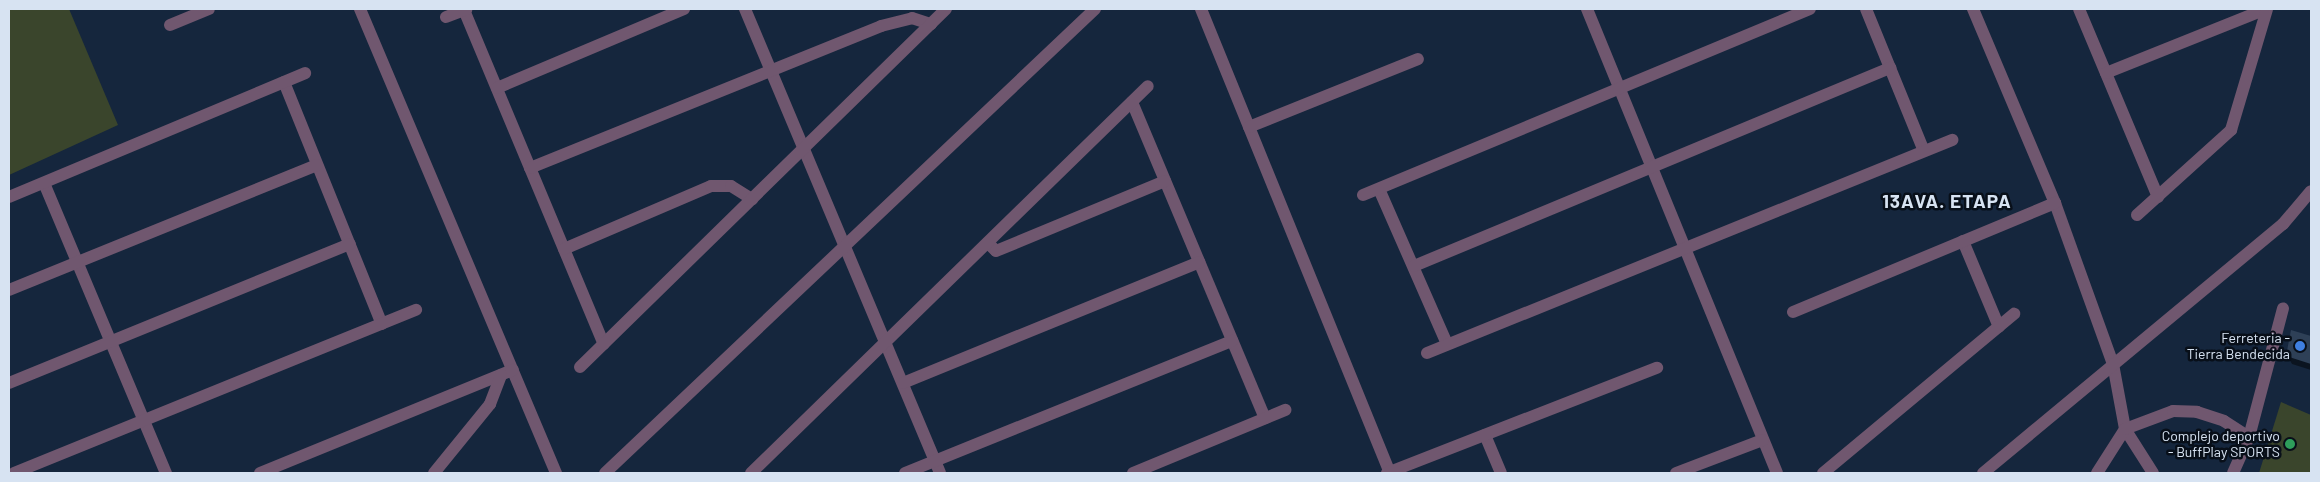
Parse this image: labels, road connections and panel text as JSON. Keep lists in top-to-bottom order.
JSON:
{
  "districts": ["13AVA. ETAPA"],
  "places": ["Ferreteria - Tierra Bendecida", "Complejo deportivo - BuffPlay SPORTS"]
}
